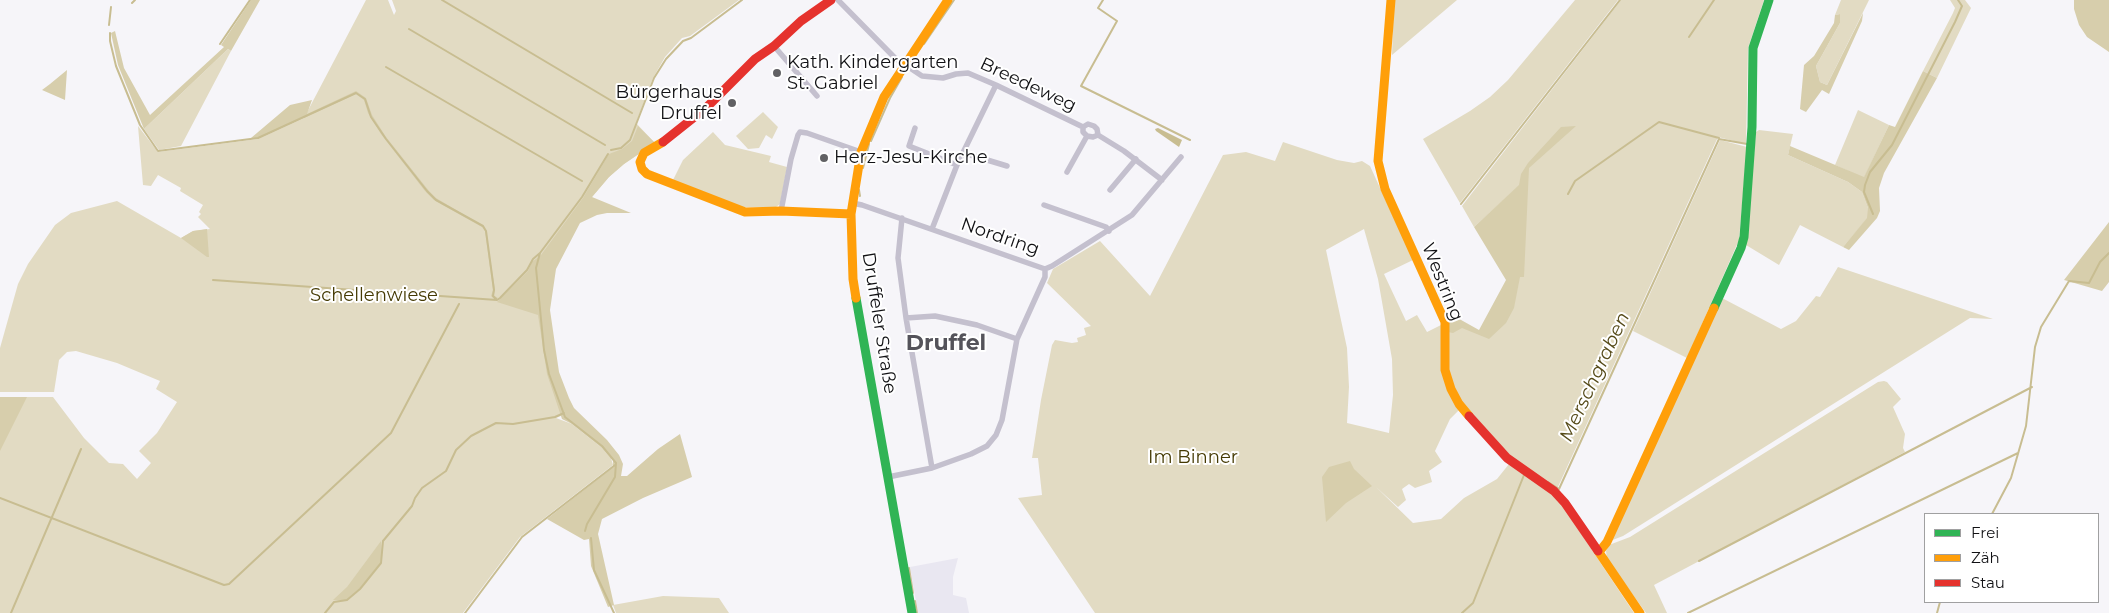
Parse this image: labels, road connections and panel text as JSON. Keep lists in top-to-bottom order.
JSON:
{
  "streets": {
    "street": [
      "Breedeweg",
      "Nordring",
      "Westring",
      "Druffeler Straße"
    ]
  },
  "crossings": [
    ["Breedeweg", "Druffeler Straße"],
    ["Nordring", "Druffeler Straße"]
  ],
  "districts": ["Druffel"],
  "water": ["Merschgraben"],
  "parks": ["Schellenwiese", "Im Binner"],
  "places": ["Kath. Kindergarten St. Gabriel", "Bürgerhaus Druffel", "Herz-Jesu-Kirche"],
  "legend": ["Frei", "Zäh", "Stau"]
}
